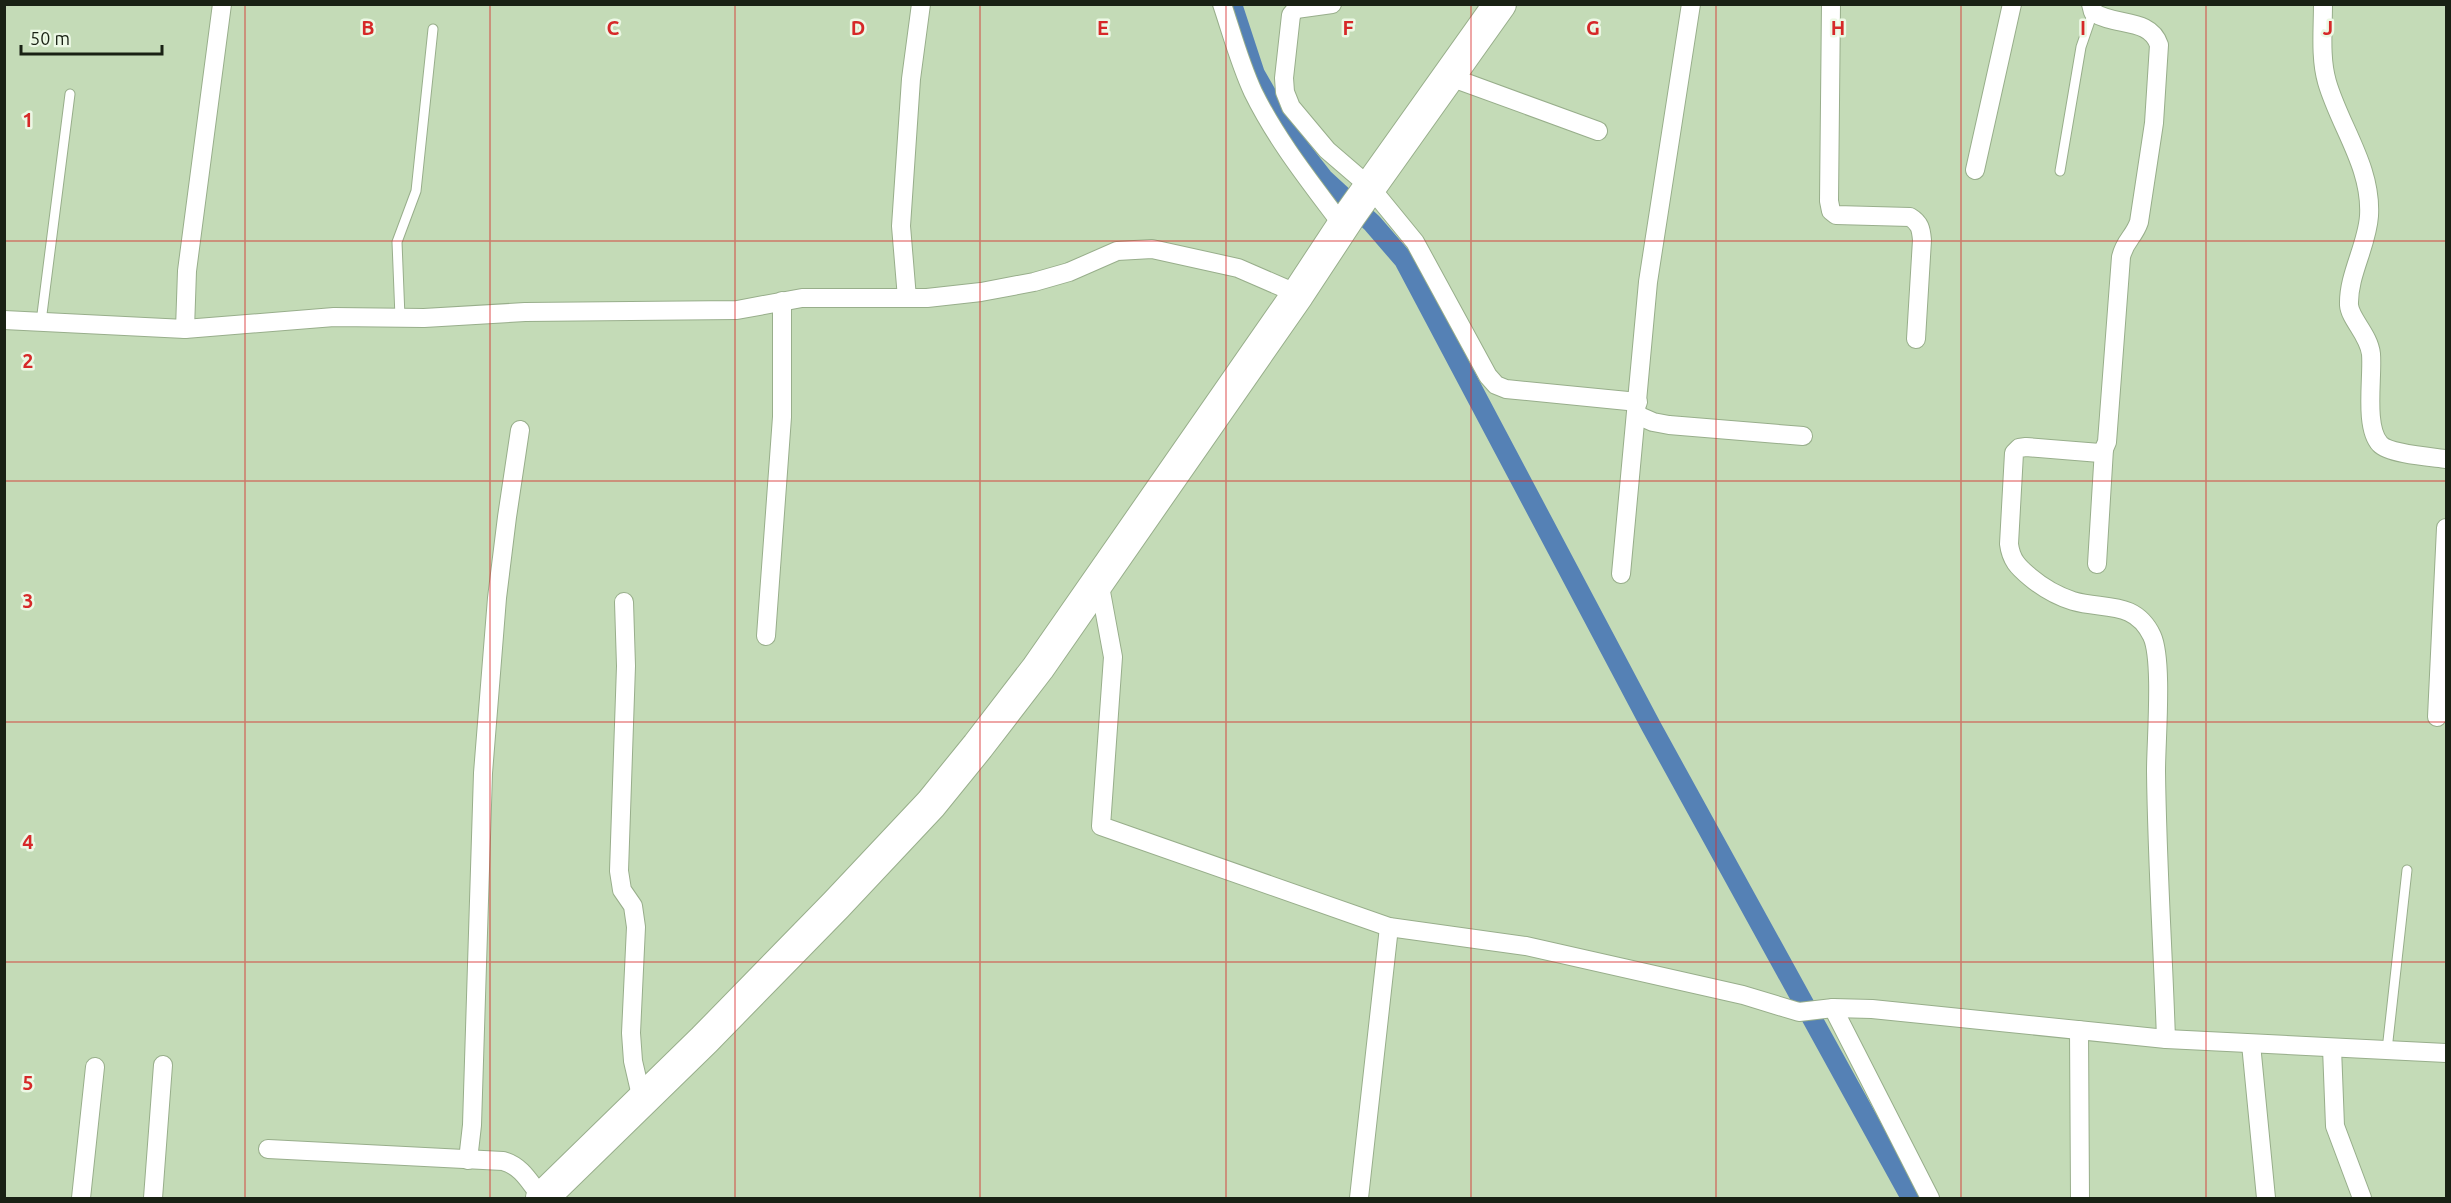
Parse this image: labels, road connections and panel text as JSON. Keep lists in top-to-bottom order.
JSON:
{
  "scale_bar": "50 m",
  "grid": {
    "columns": [
      "B",
      "C",
      "D",
      "E",
      "F",
      "G",
      "H",
      "I",
      "J"
    ],
    "rows": [
      "1",
      "2",
      "3",
      "4",
      "5"
    ]
  }
}
